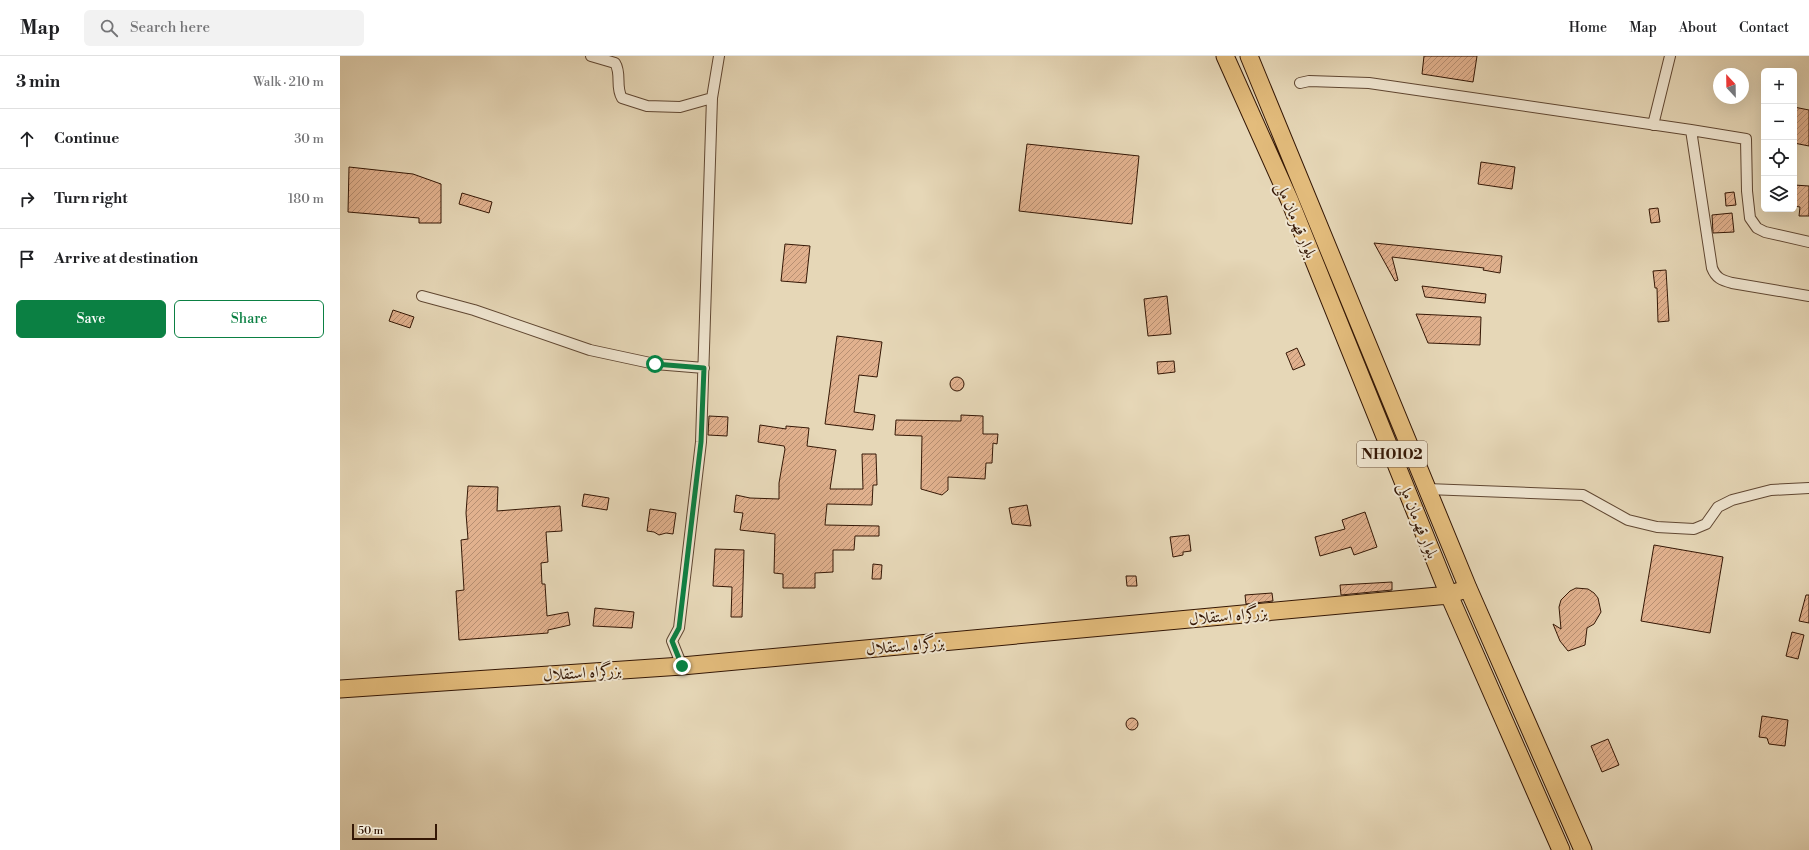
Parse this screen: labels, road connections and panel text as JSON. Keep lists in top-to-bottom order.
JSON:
{
  "streets": {
    "highway": ["بلوار قهرمان ملی", "NH0102", "بزرگراه استقلال"]
  },
  "crossings": [
    ["بلوار قهرمان ملی", "بزرگراه استقلال"]
  ],
  "scale_bar": "50 m",
  "north": "top",
  "page": {
    "header": "Map",
    "search": "Search here",
    "nav": [
      "Home",
      "Map",
      "About",
      "Contact"
    ],
    "heading": ["3 min", "Walk · 210 m"],
    "map_buttons": ["+", "−"],
    "list": [
      ["Continue", "30 m"],
      ["Turn right", "180 m"],
      "Arrive at destination"
    ],
    "buttons": ["Save", "Share"],
    "scale": "50 m"
  }
}
